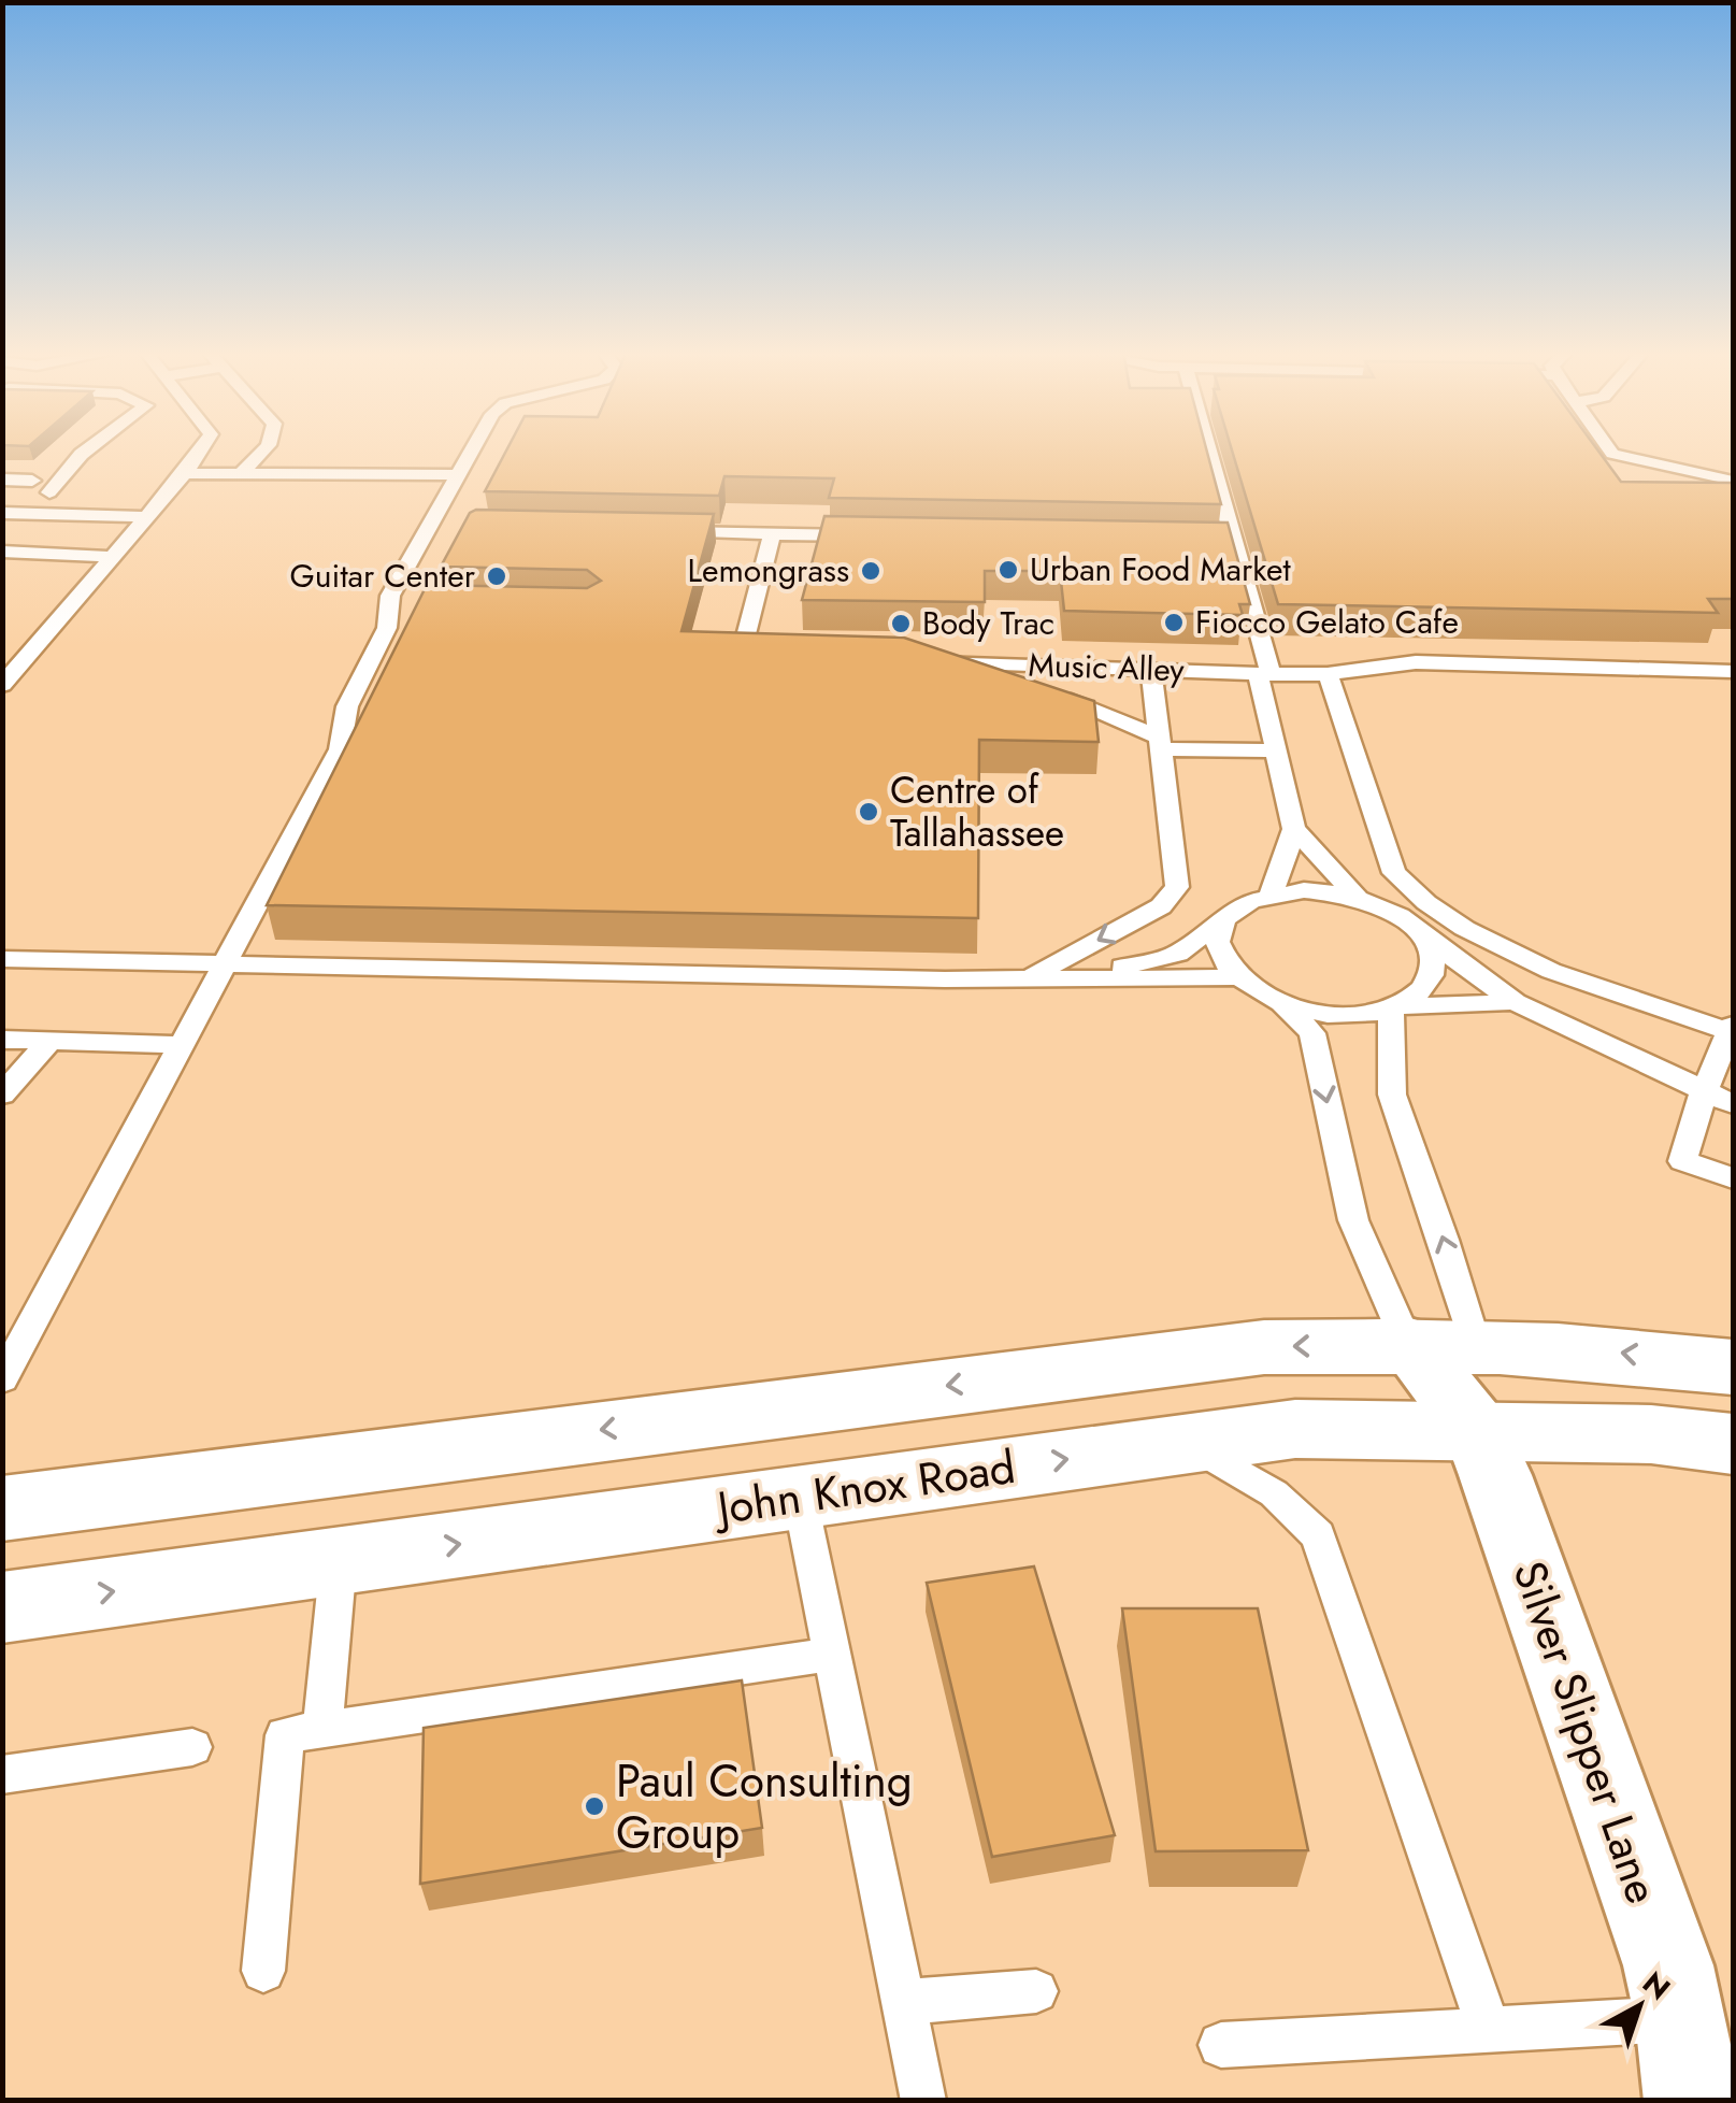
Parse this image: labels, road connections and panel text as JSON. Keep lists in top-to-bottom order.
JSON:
{
  "streets": {
    "main road": ["John Knox Road"],
    "street": ["Silver Slipper Lane"],
    "lane": ["Music Alley"]
  },
  "crossings": [
    ["John Knox Road", "Silver Slipper Lane"]
  ],
  "places": [
    "Urban Food Market",
    "Lemongrass",
    "Guitar Center",
    "Fiocco Gelato Cafe",
    "Body Trac",
    "Centre of Tallahassee",
    "Paul Consulting Group"
  ],
  "north": "top right"
}
